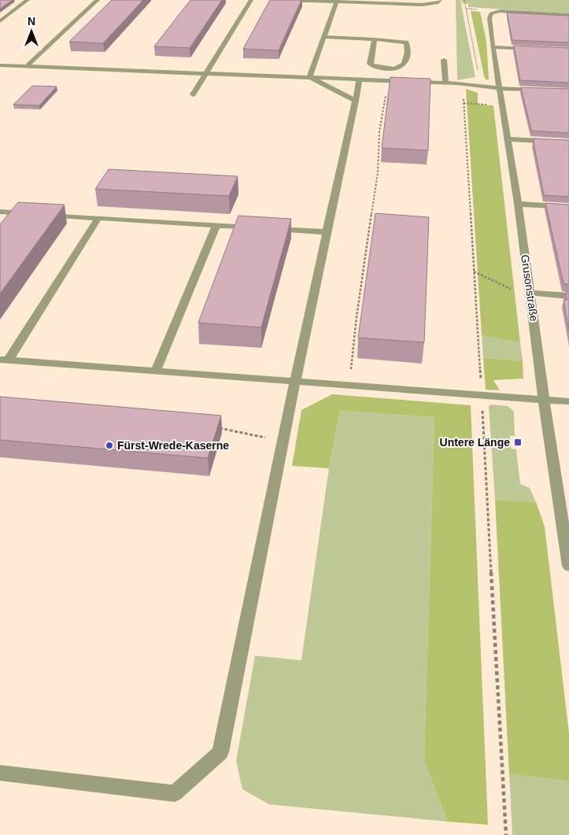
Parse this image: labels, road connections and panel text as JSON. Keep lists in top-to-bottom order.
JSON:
{
  "streets": {
    "street": ["Grusonstraße"]
  },
  "places": {
    "transit": ["Untere Länge"],
    "other": ["Fürst-Wrede-Kaserne"]
  },
  "north": "top"
}
